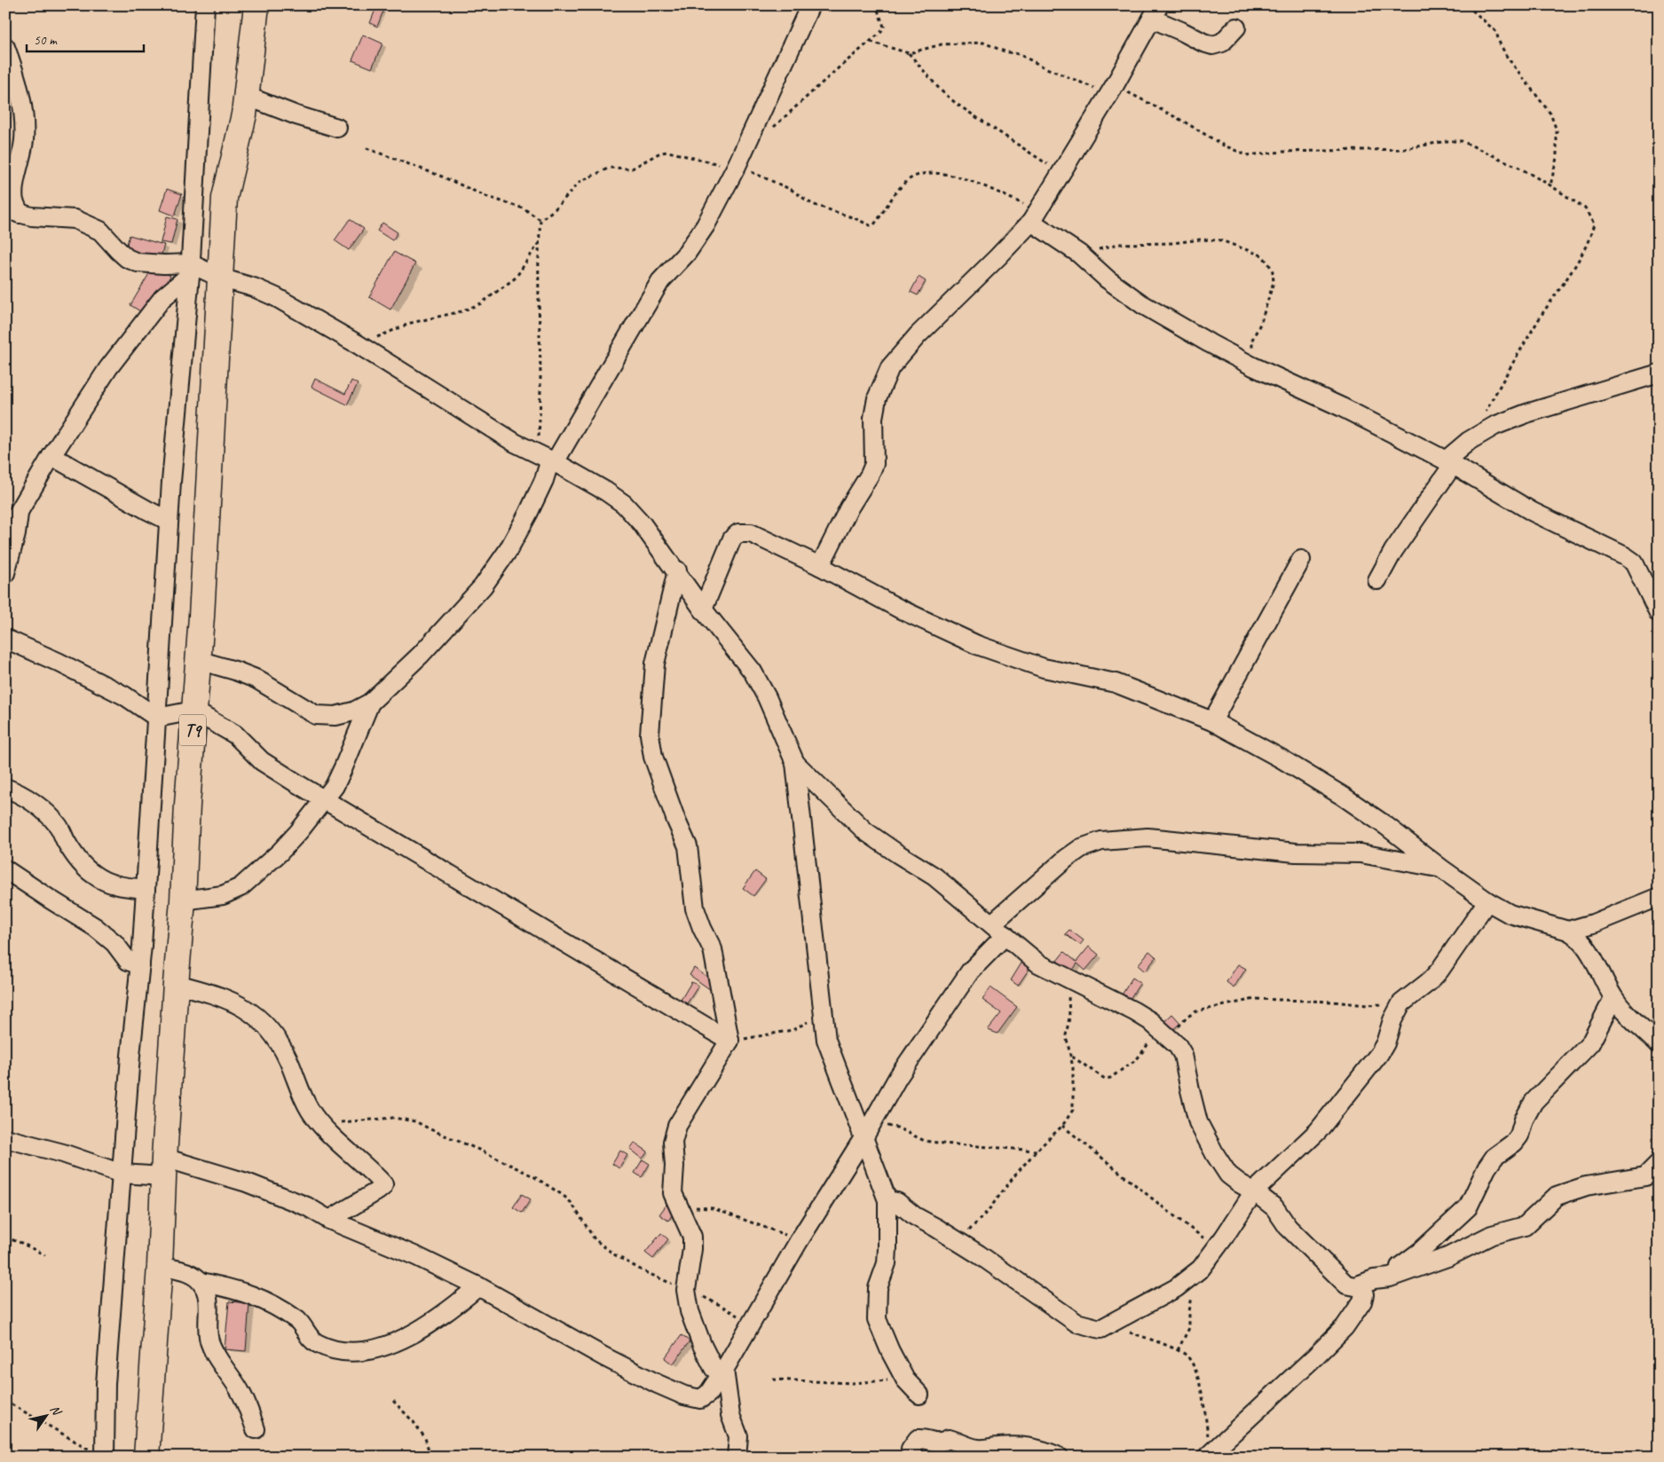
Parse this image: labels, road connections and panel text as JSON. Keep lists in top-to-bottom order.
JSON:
{
  "streets": {
    "highway": ["T9"]
  },
  "scale_bar": "50 m",
  "north": "top right"
}
